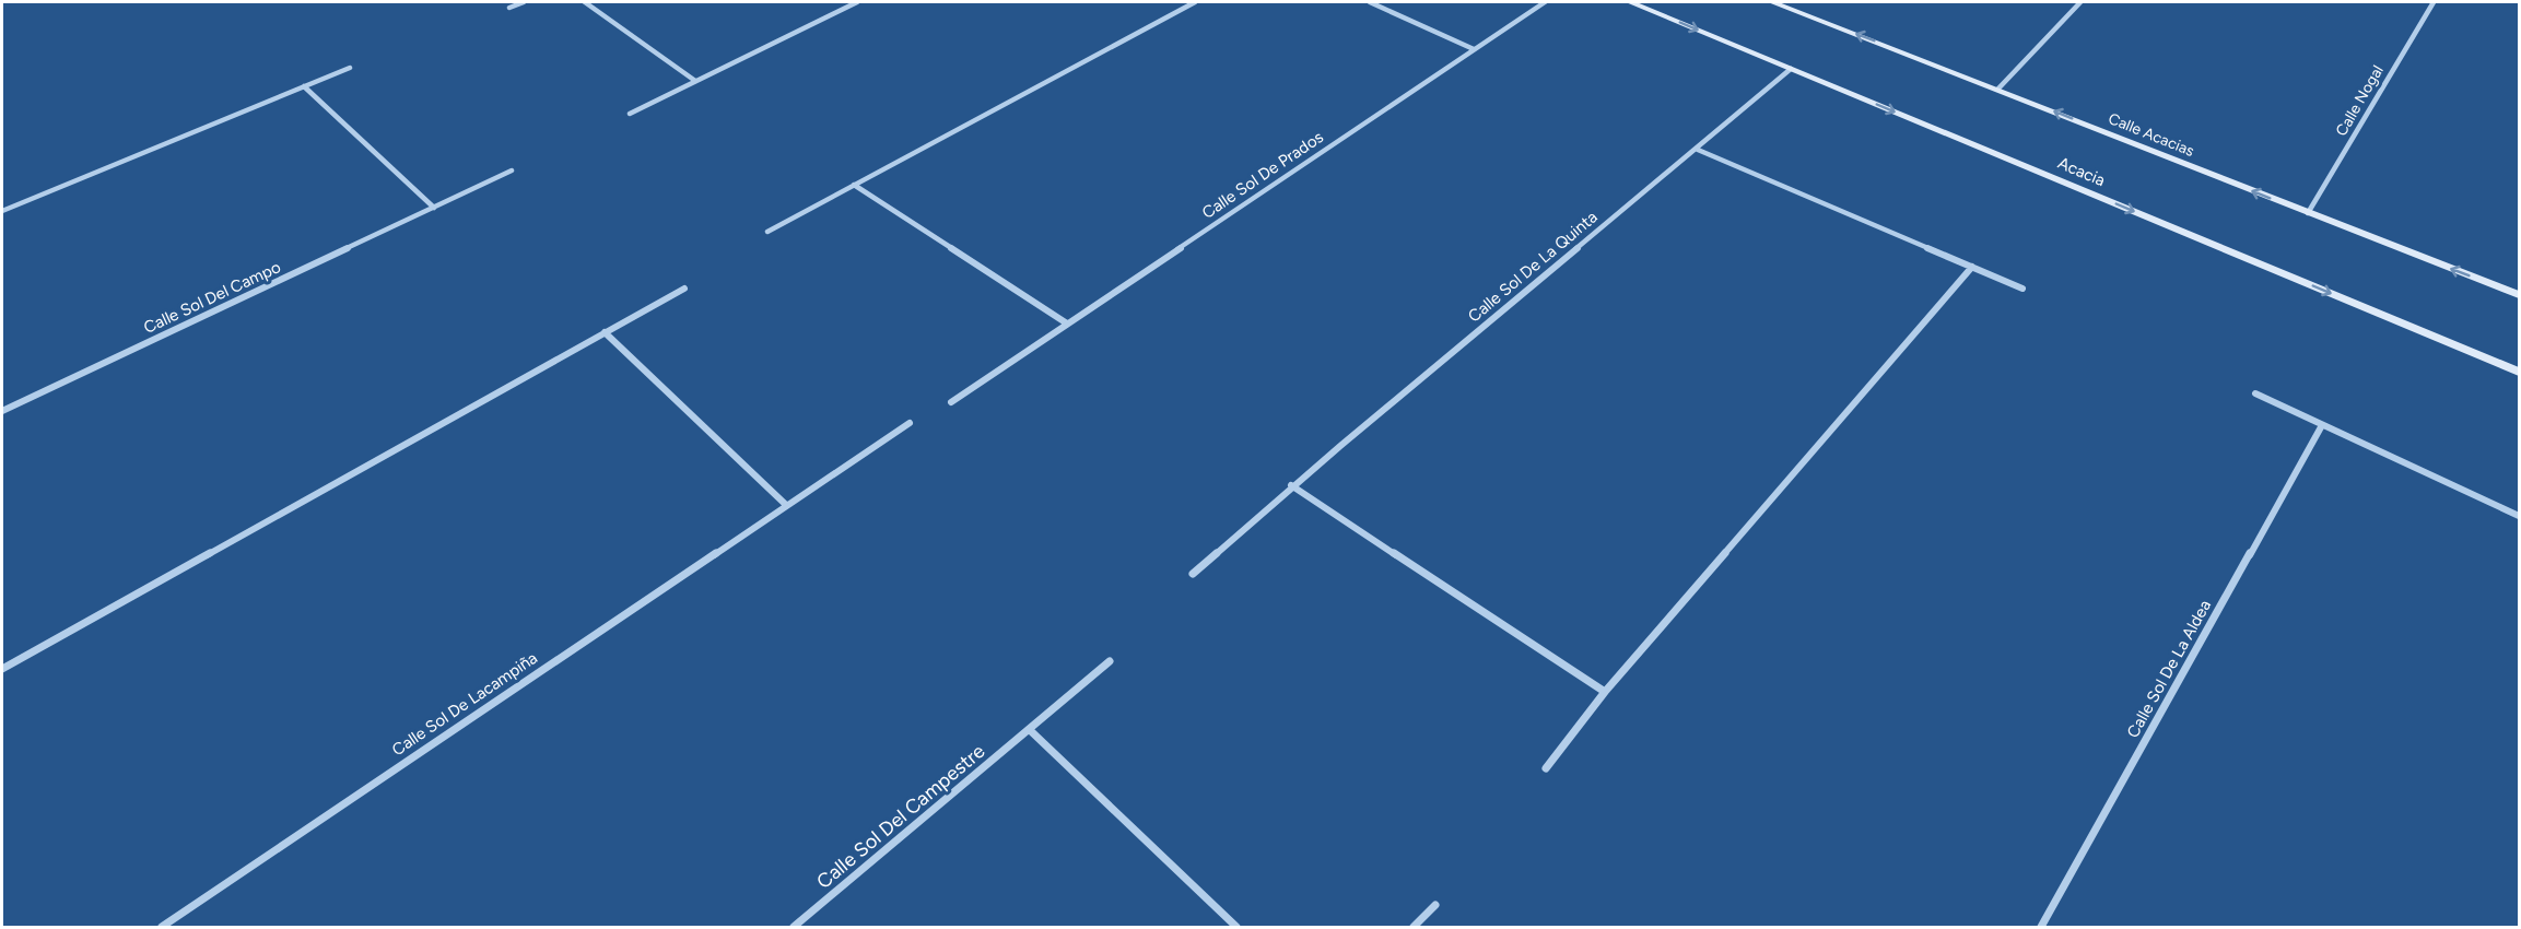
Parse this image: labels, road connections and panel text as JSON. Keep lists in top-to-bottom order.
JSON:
{
  "streets": {
    "street": [
      "Calle Nogal",
      "Calle Acacias",
      "Acacia",
      "Calle Sol De Prados",
      "Calle Sol De La Quinta",
      "Calle Sol Del Campo",
      "Calle Sol De La Aldea",
      "Calle Sol De Lacampiña",
      "Calle Sol Del Campestre"
    ]
  },
  "crossings": [
    ["Calle Nogal", "Calle Acacias"],
    ["Acacia", "Calle Sol De La Quinta"]
  ],
  "one_way": ["Calle Acacias"]
}
